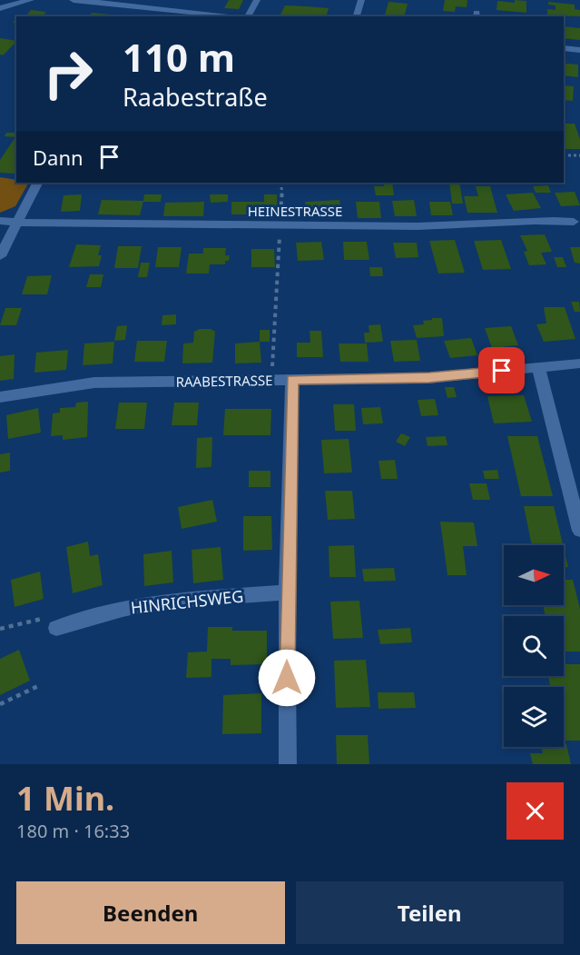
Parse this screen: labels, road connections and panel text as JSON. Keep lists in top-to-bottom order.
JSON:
{
  "streets": {
    "street": ["HEINESTRASSE", "RAABESTRASSE", "HINRICHSWEG"]
  },
  "north": "right",
  "page": {
    "turn": ["110 m", "Raabestraße"],
    "then": "Dann",
    "heading": ["1 Min.", "180 m · 16:33"],
    "buttons": ["Beenden", "Teilen"]
  }
}
